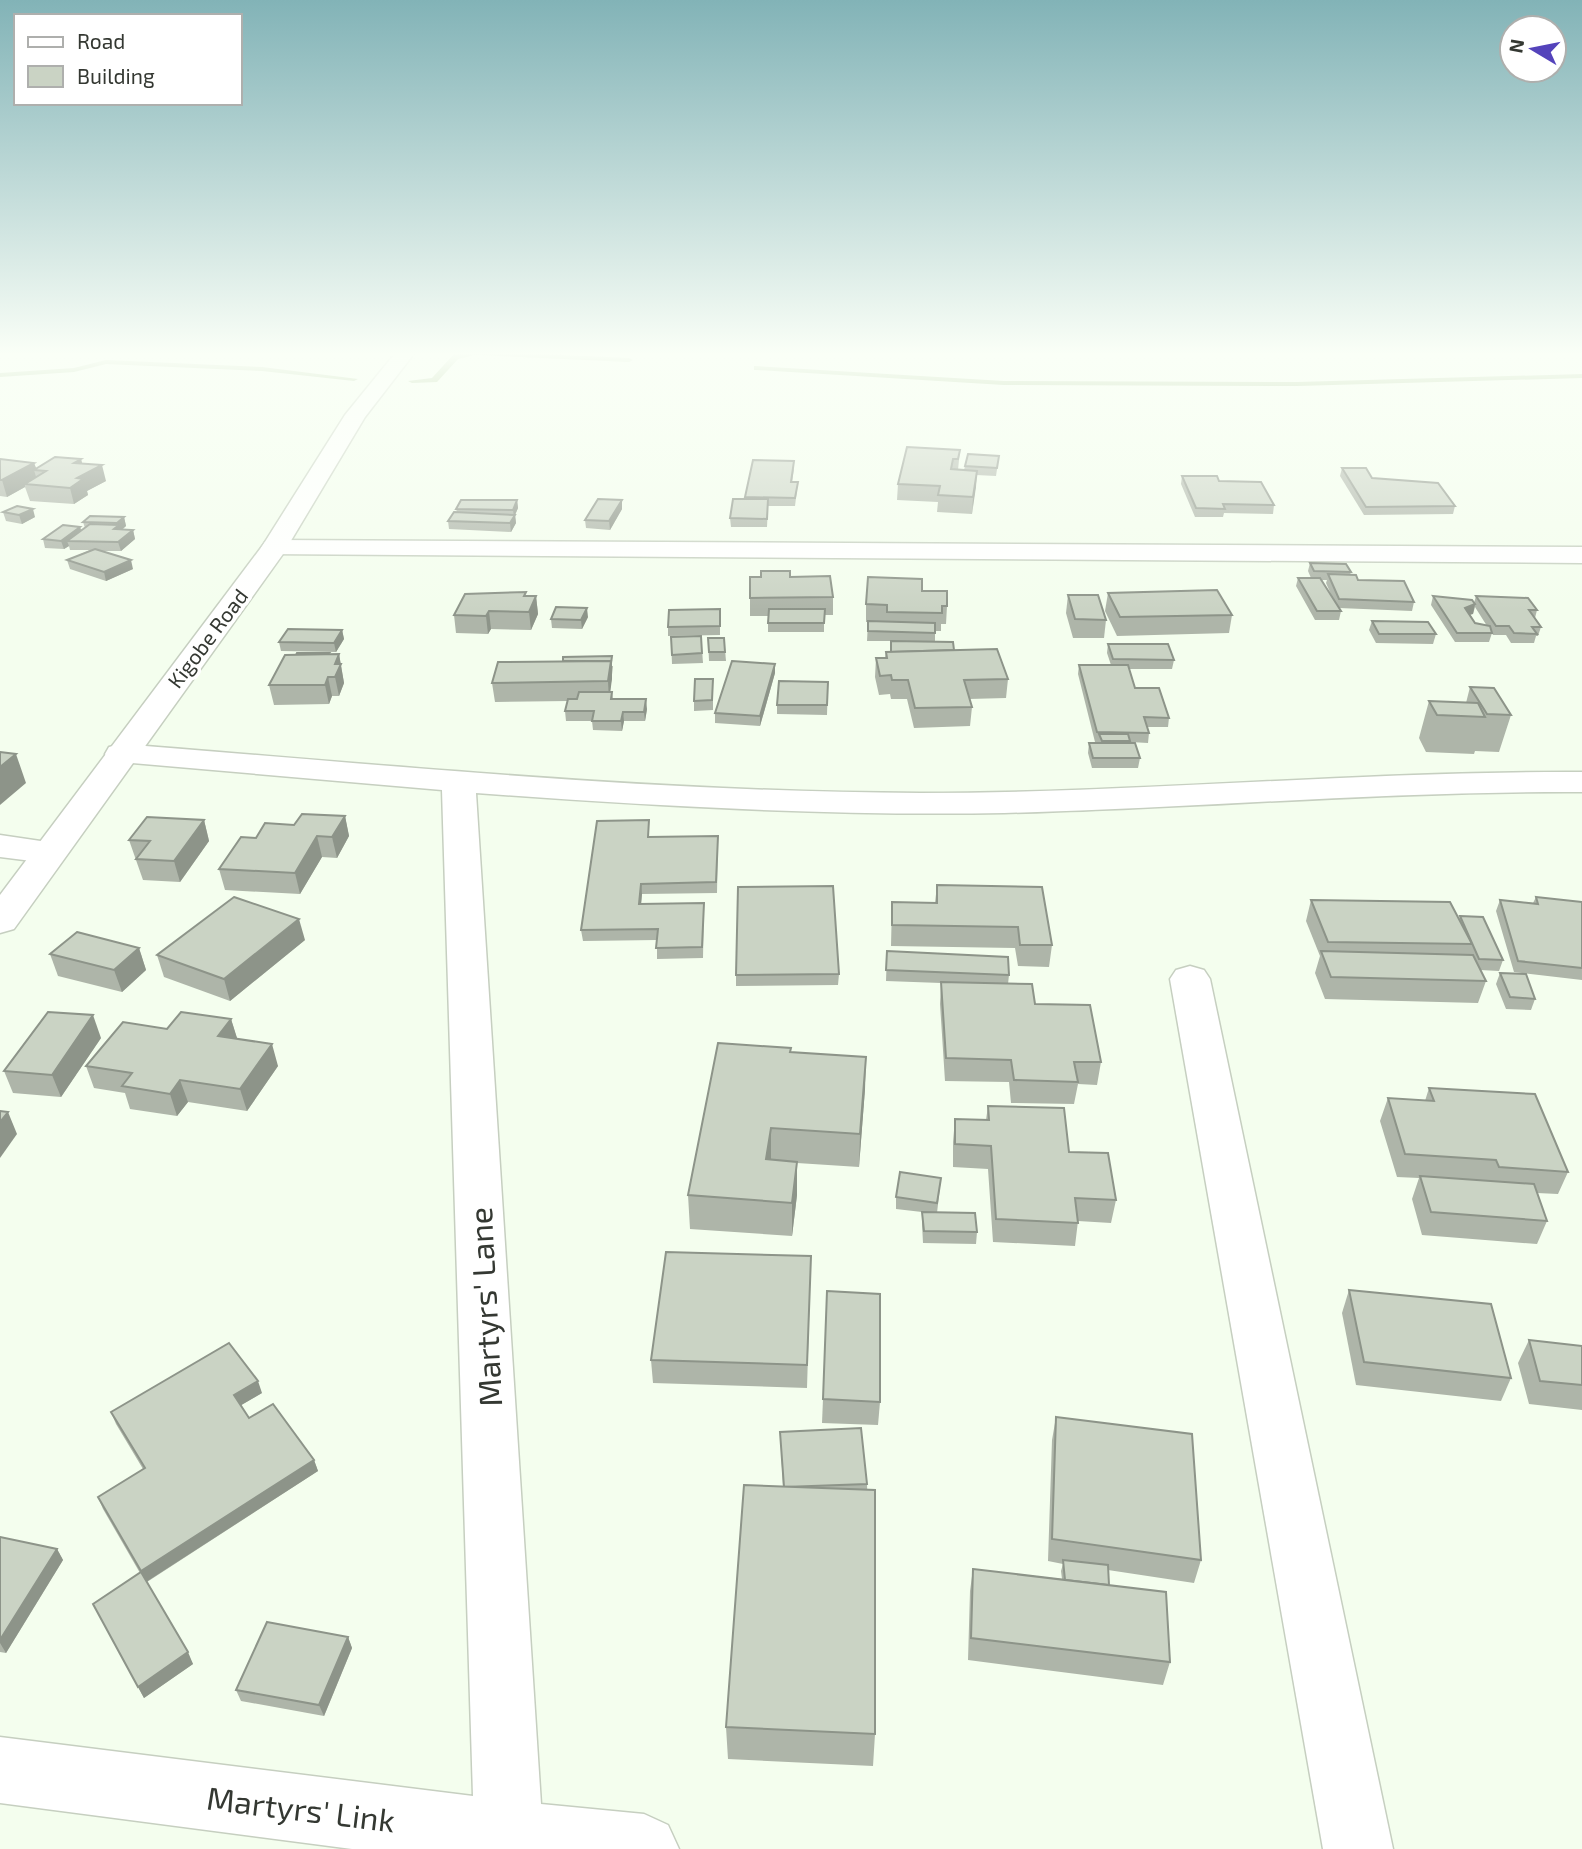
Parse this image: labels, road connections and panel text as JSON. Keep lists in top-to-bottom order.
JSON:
{
  "streets": {
    "street": ["Kigobe Road", "Martyrs' Lane", "Martyrs' Link"]
  },
  "crossings": [
    ["Martyrs' Lane", "Martyrs' Link"]
  ],
  "legend": ["Road", "Building"],
  "north": "left"
}
